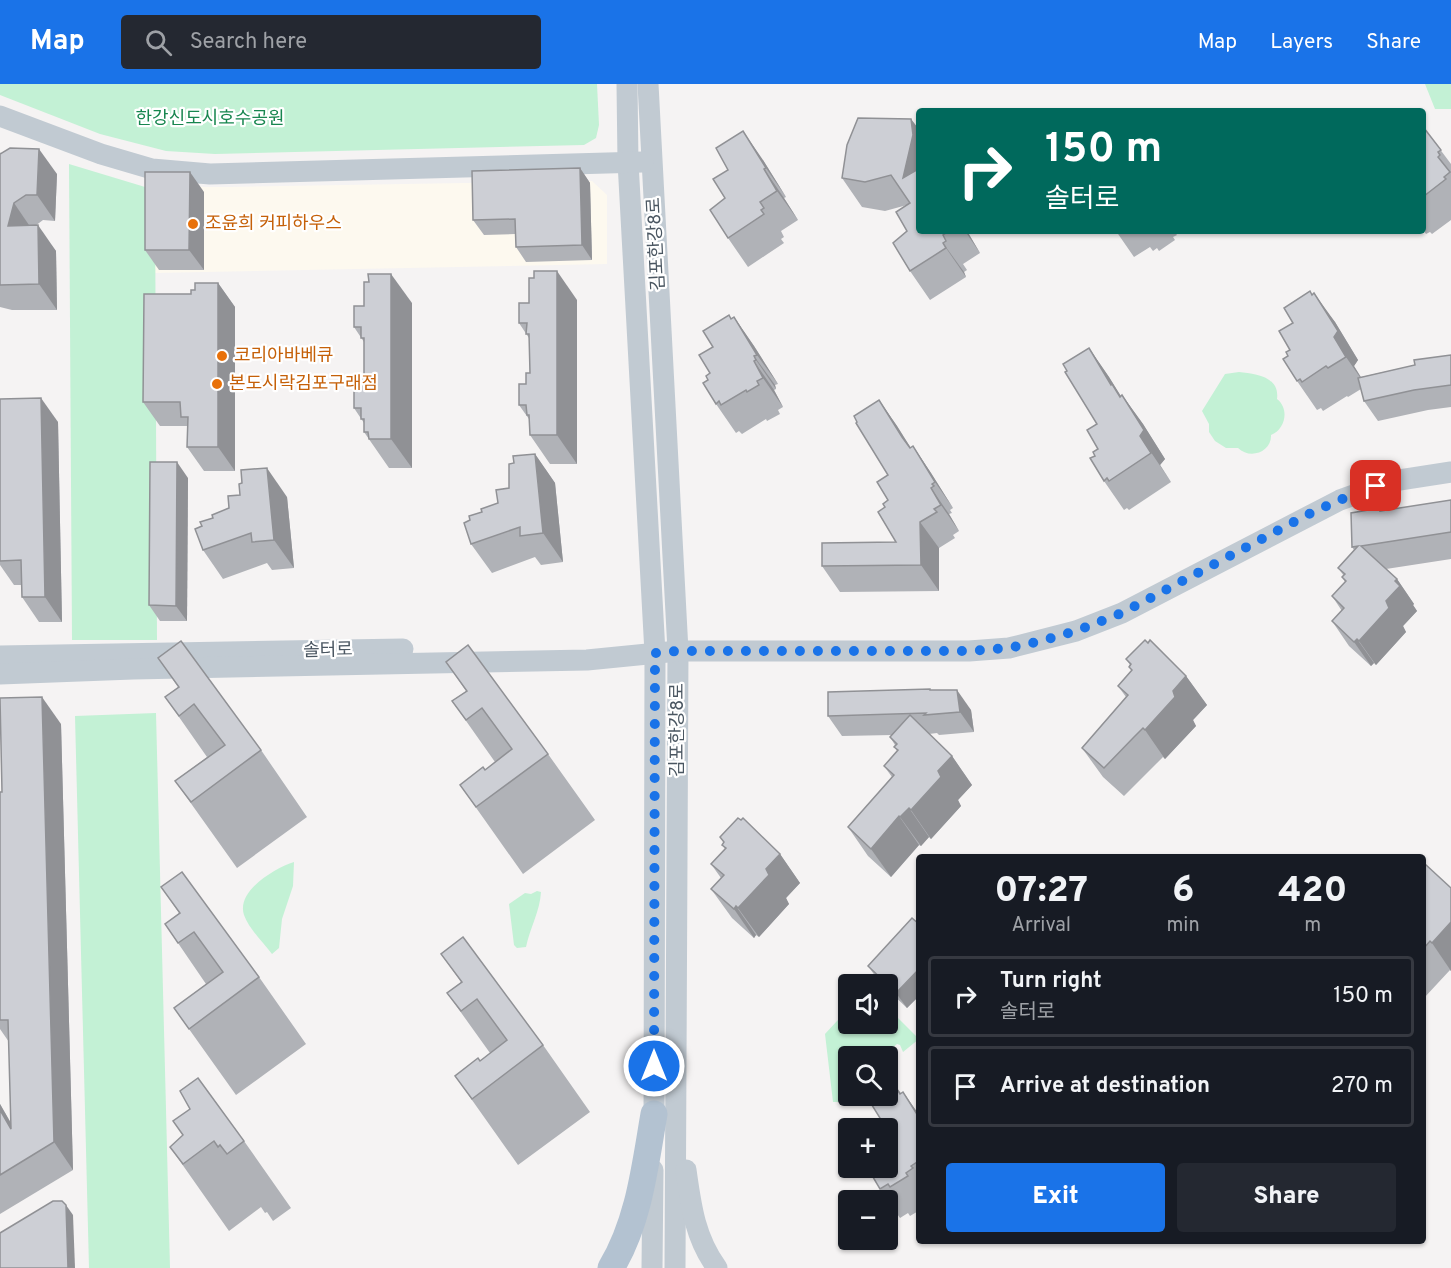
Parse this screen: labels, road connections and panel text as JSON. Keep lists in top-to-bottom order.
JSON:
{
  "streets": {
    "street": ["김포한강8로", "솔터로"]
  },
  "crossings": [
    ["김포한강8로", "솔터로"]
  ],
  "parks": ["한강신도시호수공원"],
  "places": ["조윤희 커피하우스", "코리아바베큐", "본도시락김포구래점"],
  "page": {
    "header": "Map",
    "search": "Search here",
    "nav": ["Map", "Layers", "Share"],
    "turn": ["150 m", "솔터로"],
    "eta": [
      "07:27",
      "Arrival",
      "6",
      "min",
      "420",
      "m"
    ],
    "list": [
      {
        "name": "Turn right",
        "note": "솔터로",
        "value": "150 m"
      },
      {
        "name": "Arrive at destination",
        "value": "270 m"
      }
    ],
    "map_buttons": ["+", "−"],
    "buttons": ["Exit", "Share"]
  }
}
